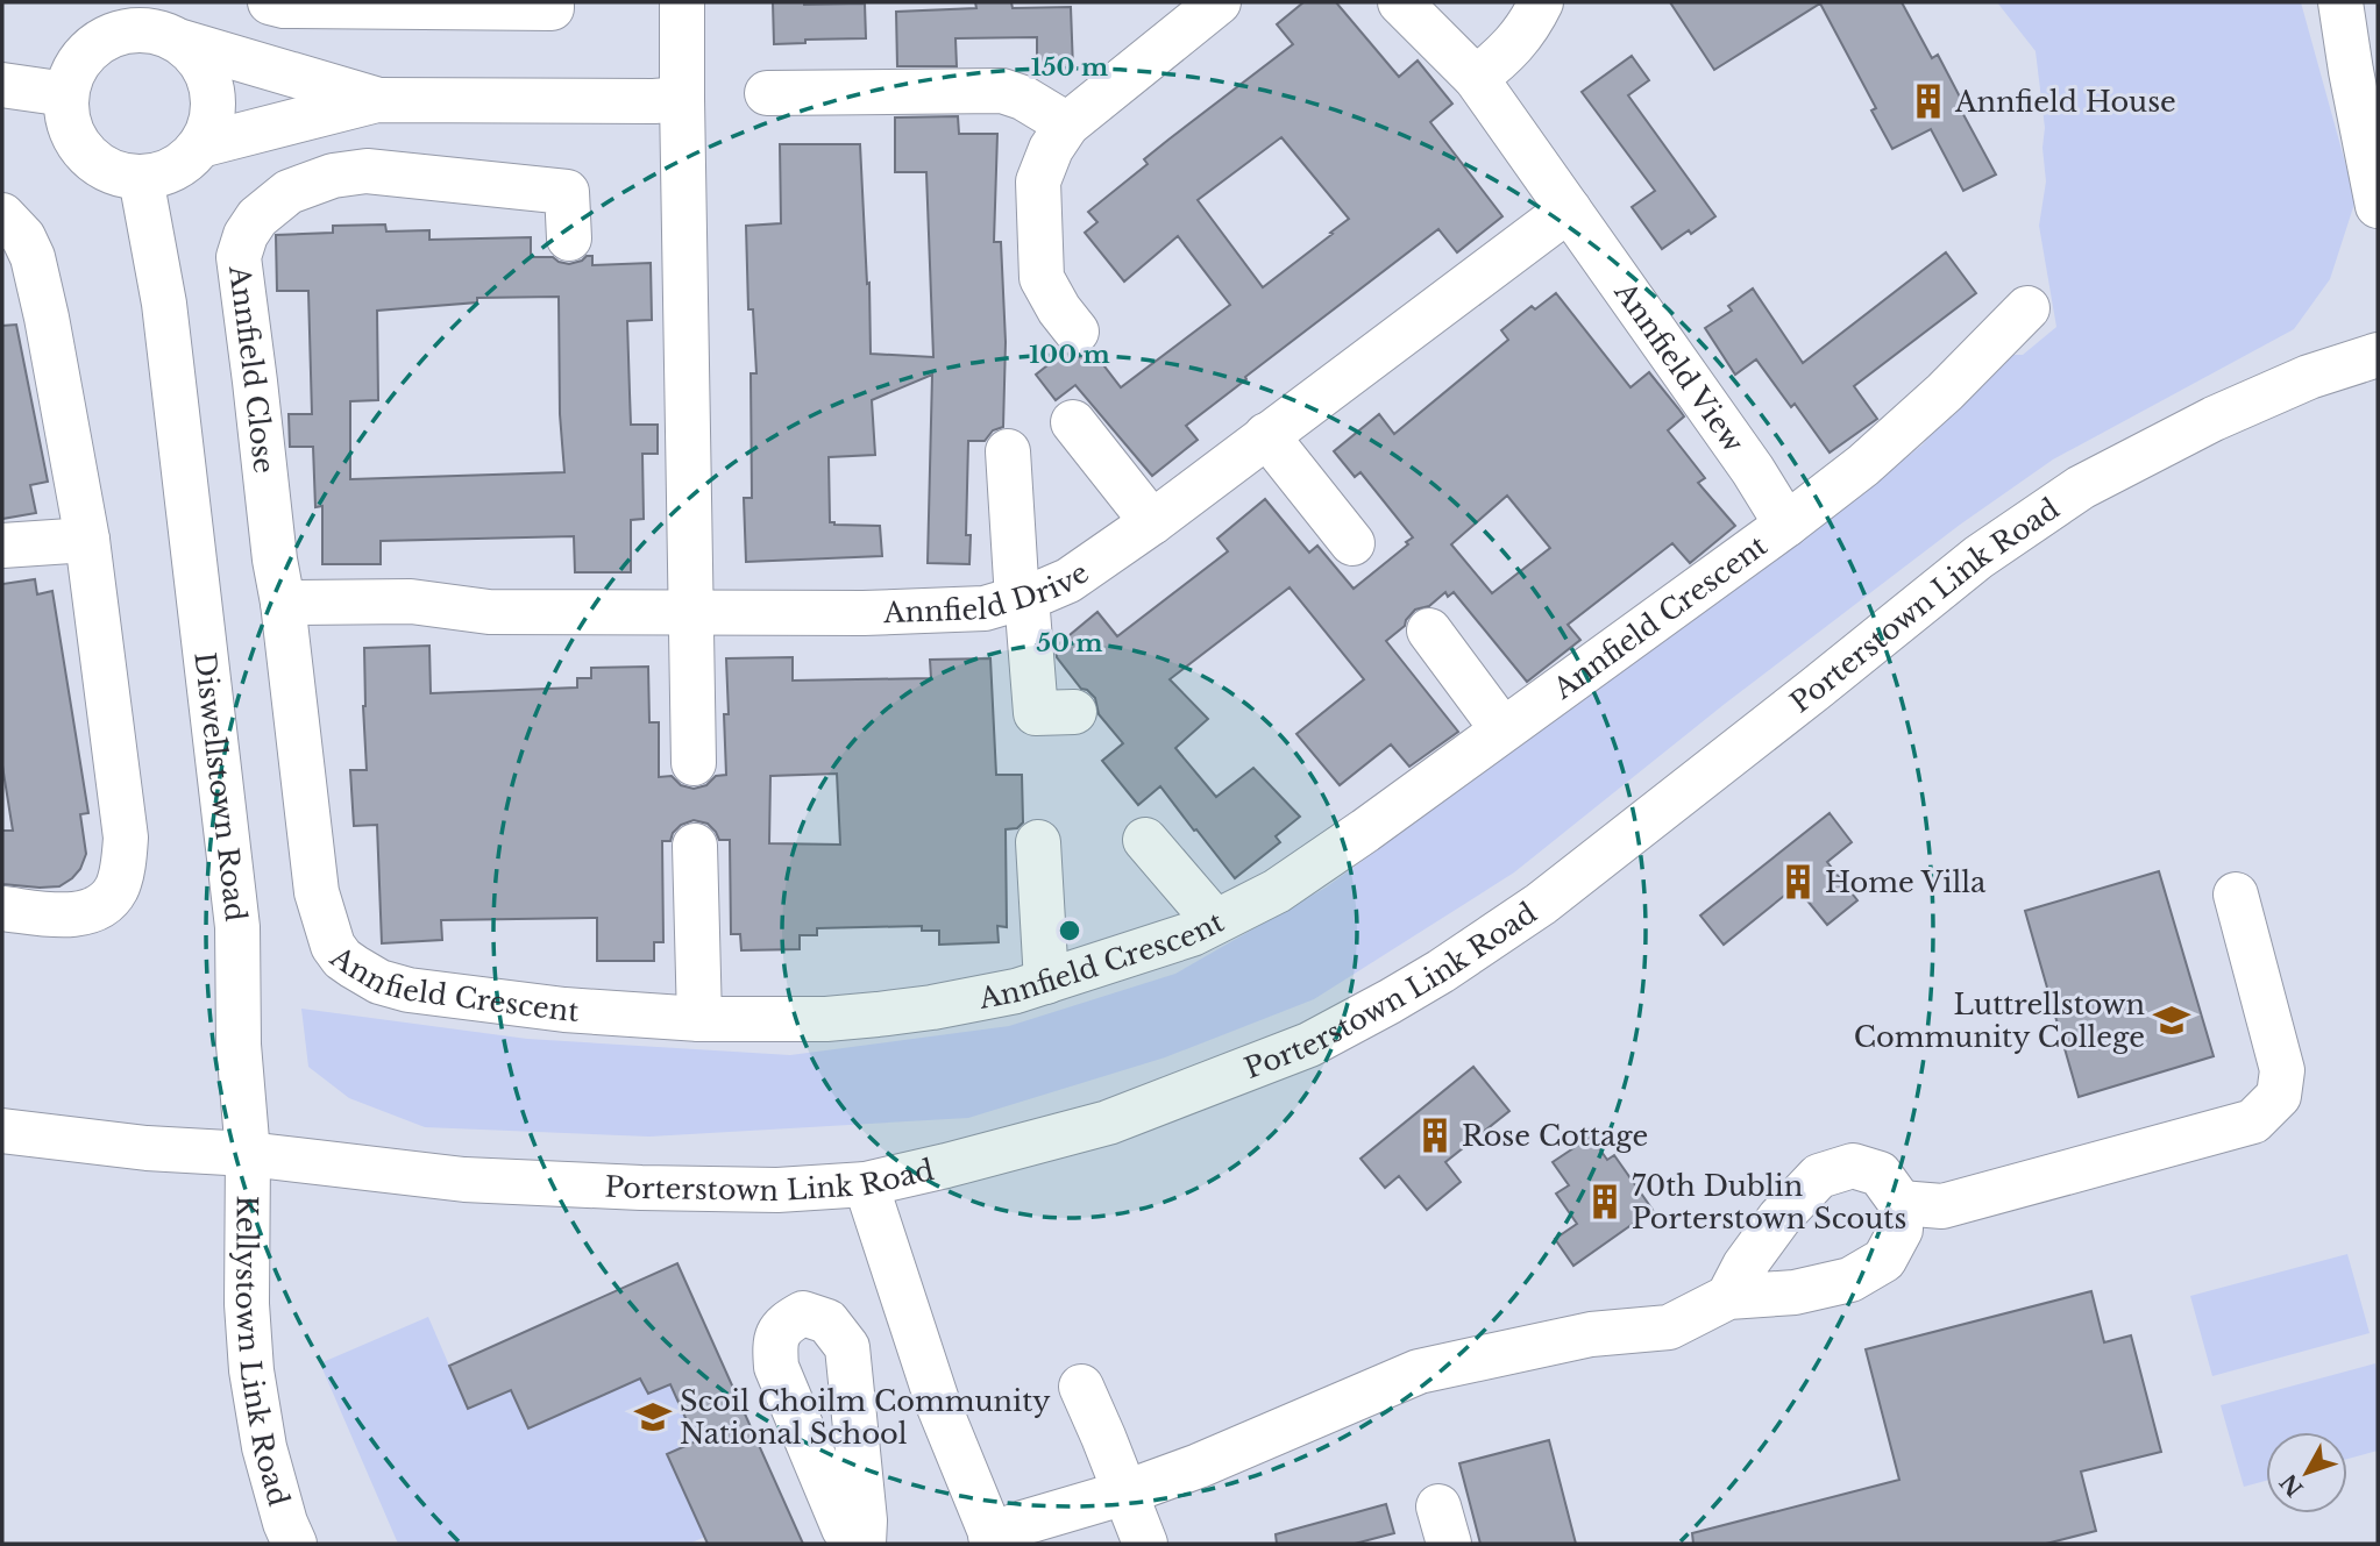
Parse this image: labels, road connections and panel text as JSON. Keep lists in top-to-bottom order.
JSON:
{
  "streets": {
    "street": [
      "Annfield View",
      "Annfield Close",
      "Annfield Drive",
      "Porterstown Link Road",
      "Annfield Crescent",
      "Diswellstown Road",
      "Kellystown Link Road"
    ]
  },
  "crossings": [
    ["Annfield View", "Annfield Drive"],
    ["Annfield View", "Annfield Crescent"],
    ["Annfield Close", "Annfield Drive"],
    ["Annfield Close", "Annfield Crescent"],
    ["Annfield Drive", "Annfield Crescent"],
    ["Porterstown Link Road", "Diswellstown Road"],
    ["Porterstown Link Road", "Kellystown Link Road"],
    ["Diswellstown Road", "Kellystown Link Road"]
  ],
  "places": {
    "building": [
      "Annfield House",
      "Home Villa",
      "Rose Cottage",
      "70th Dublin Porterstown Scouts"
    ],
    "school or university": ["Luttrellstown Community College", "Scoil Choilm Community National School"]
  },
  "north": "bottom left",
  "rings": ["150 m", "100 m", "50 m"]
}
